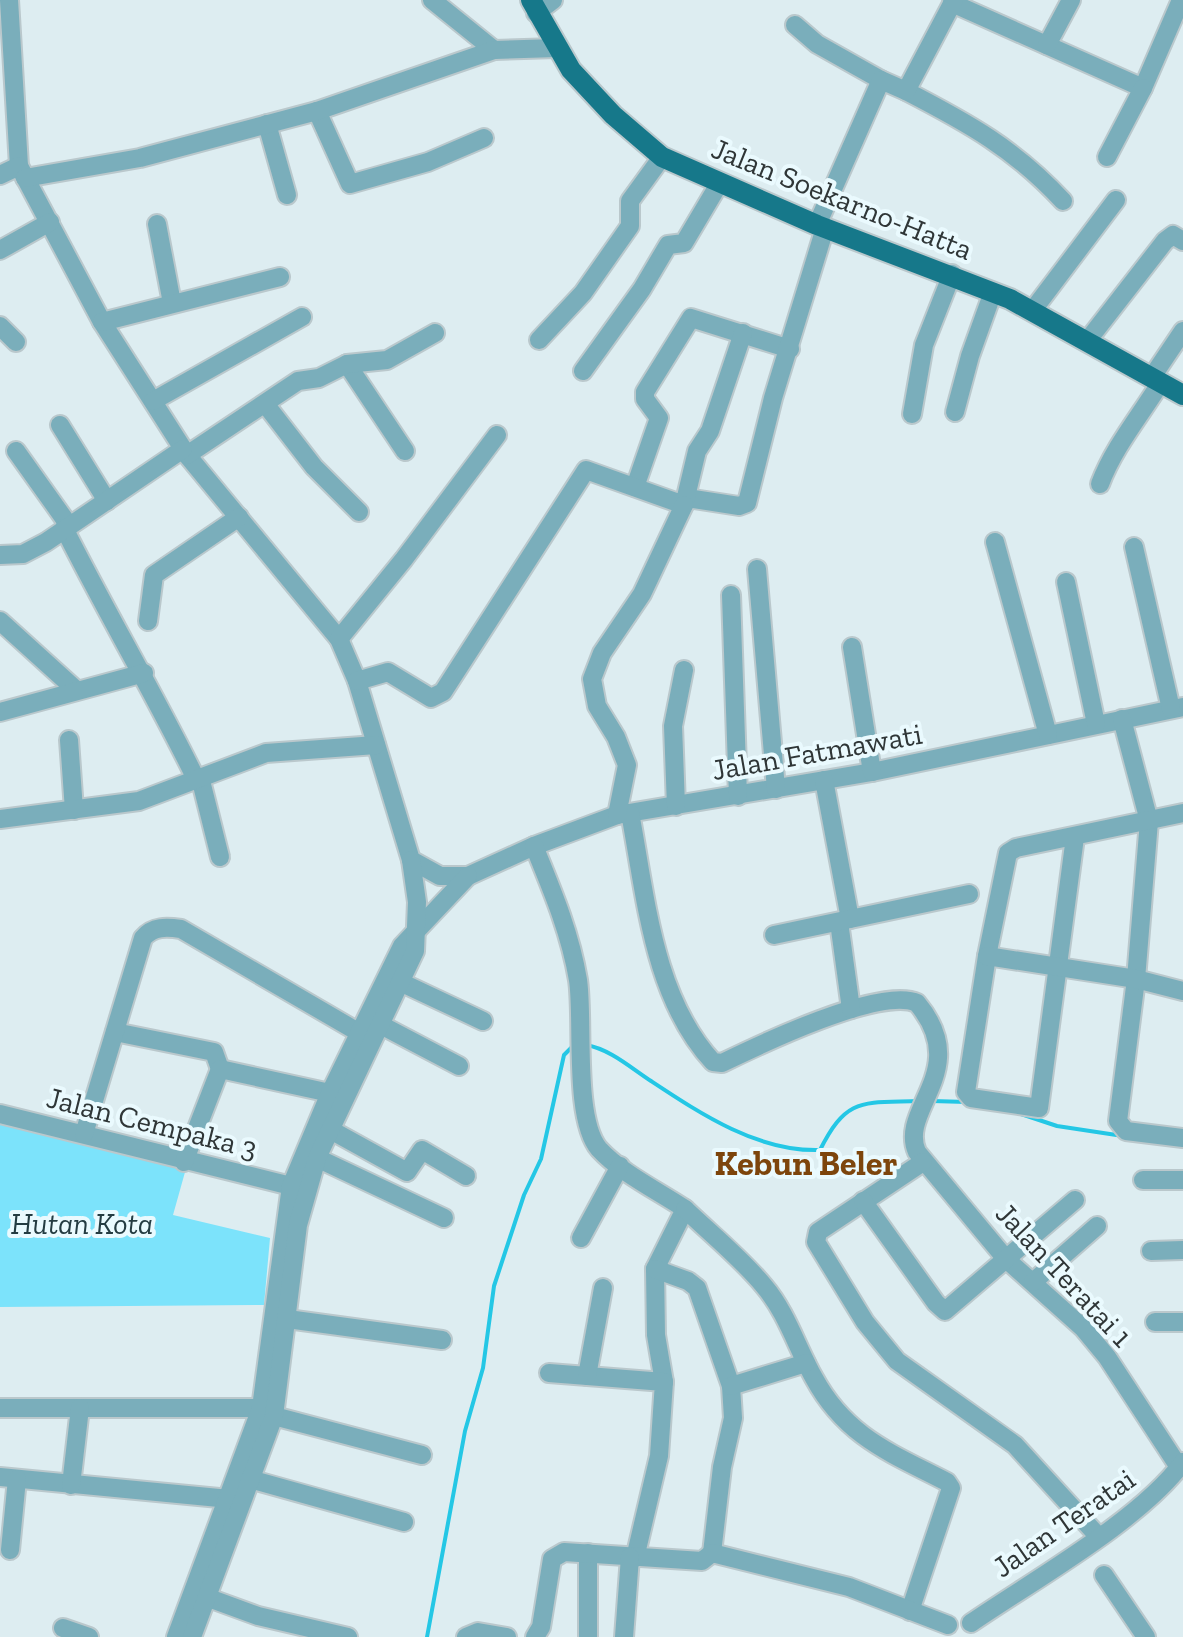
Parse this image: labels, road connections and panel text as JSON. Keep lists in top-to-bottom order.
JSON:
{
  "streets": {
    "main road": ["Jalan Soekarno-Hatta"],
    "street": [
      "Jalan Fatmawati",
      "Jalan Cempaka 3",
      "Jalan Teratai 1",
      "Jalan Teratai"
    ]
  },
  "crossings": [
    ["Jalan Teratai 1", "Jalan Teratai"]
  ],
  "districts": ["Kebun Beler"],
  "parks": ["Hutan Kota"]
}
